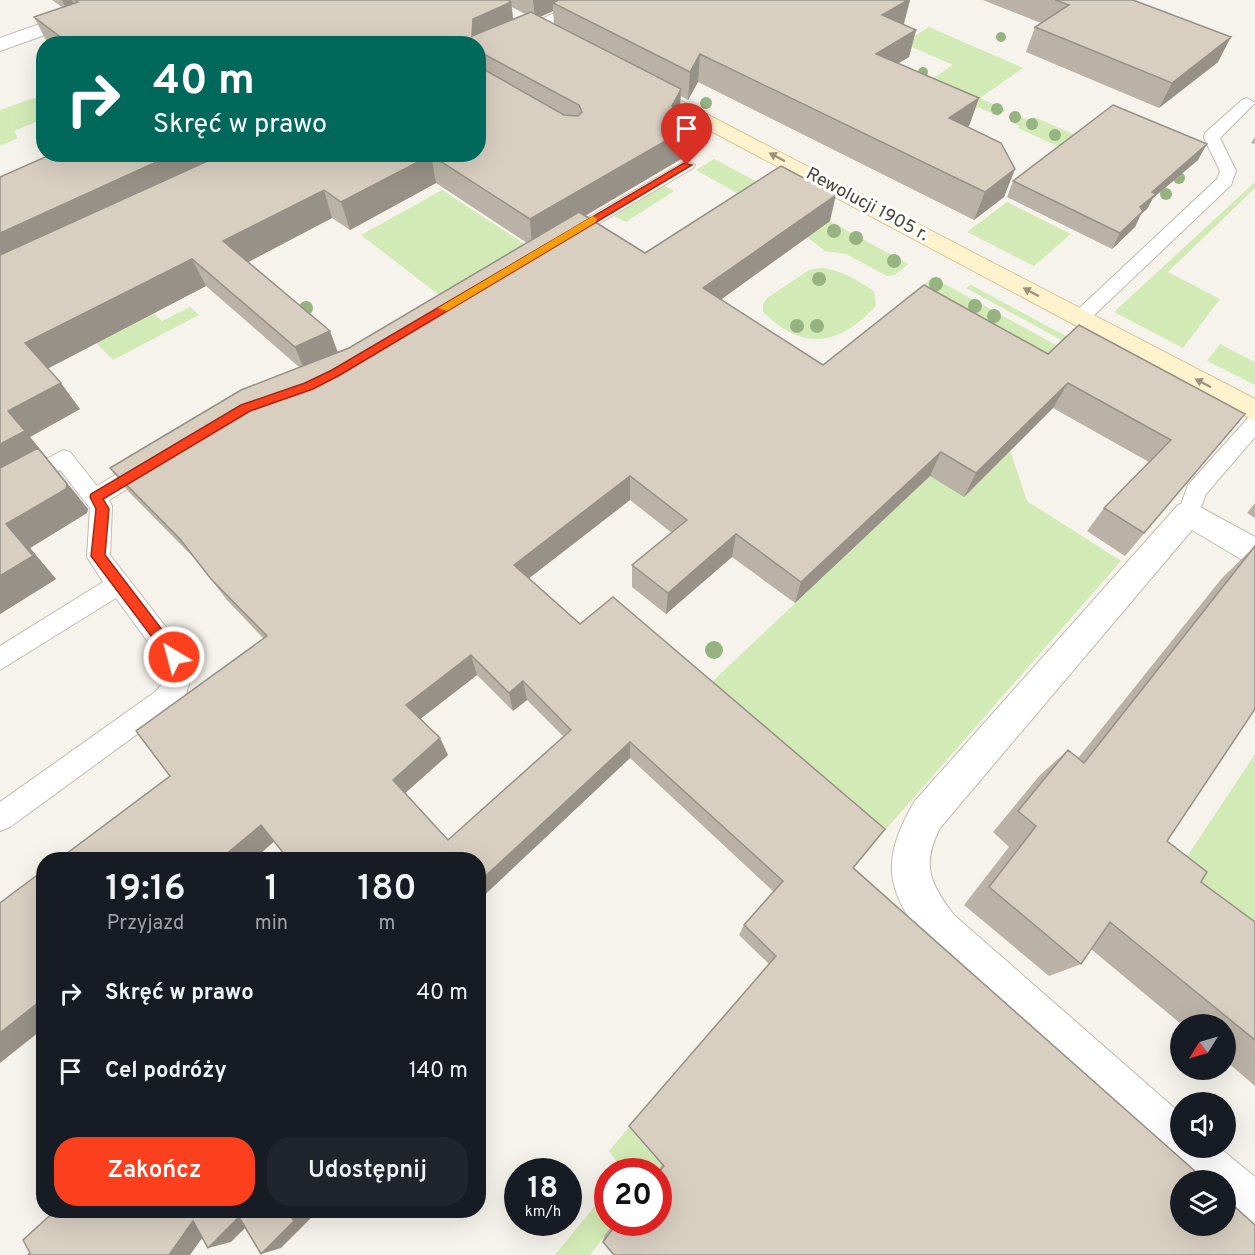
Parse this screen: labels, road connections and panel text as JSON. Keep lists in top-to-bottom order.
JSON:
{
  "streets": {
    "street": ["Rewolucji 1905 r."]
  },
  "one_way": ["Rewolucji 1905 r."],
  "north": "bottom left",
  "page": {
    "turn": ["40 m", "Skręć w prawo"],
    "eta": [
      "19:16",
      "Przyjazd",
      "1",
      "min",
      "180",
      "m"
    ],
    "list": [
      {
        "name": "Skręć w prawo",
        "value": "40 m"
      },
      {
        "name": "Cel podróży",
        "value": "140 m"
      }
    ],
    "buttons": ["Zakończ", "Udostępnij"],
    "speed": "18 km/h",
    "limit": "20"
  }
}
